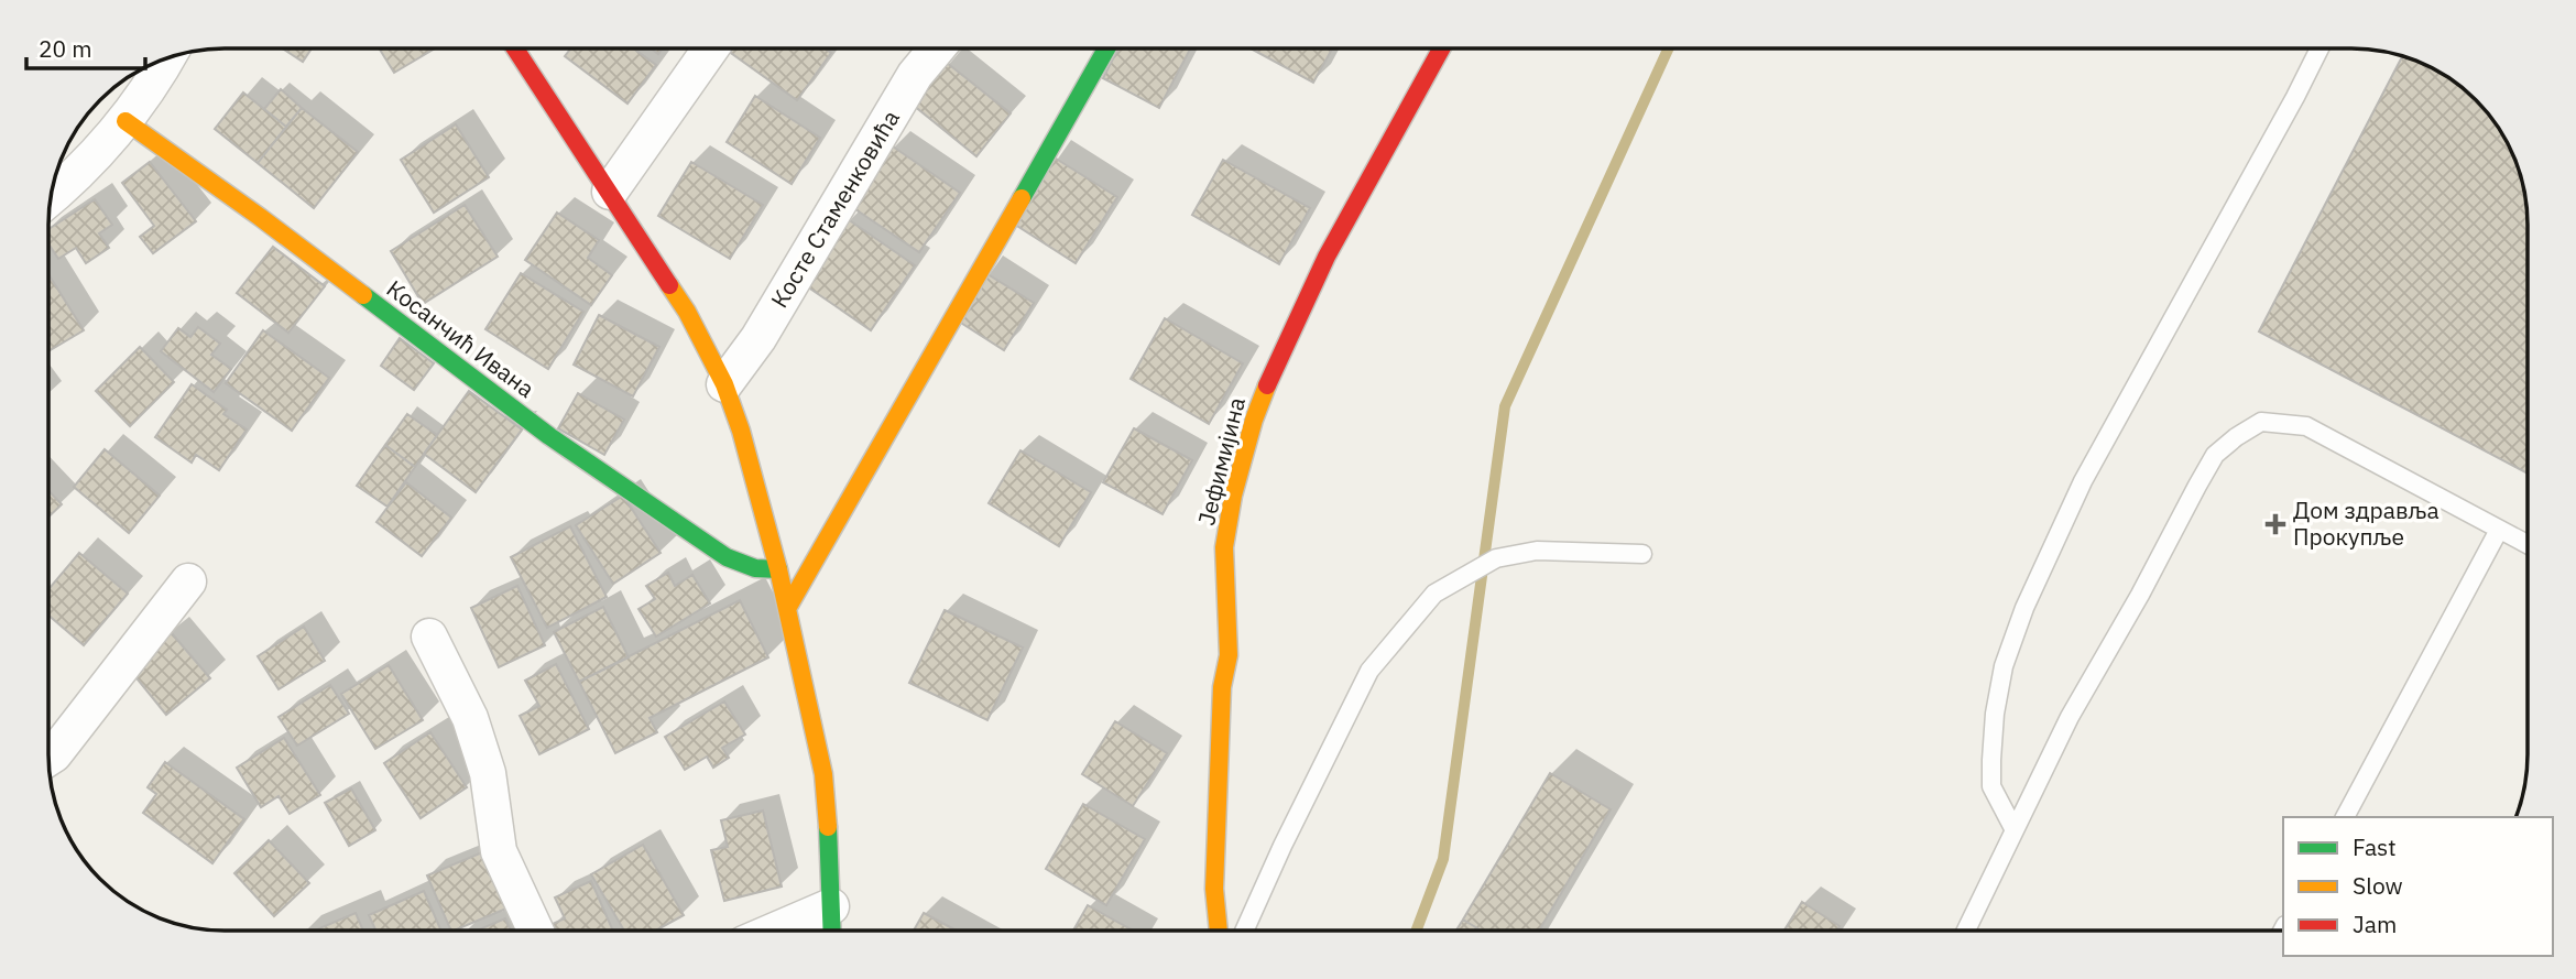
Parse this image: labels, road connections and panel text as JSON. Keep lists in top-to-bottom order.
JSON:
{
  "streets": {
    "street": ["Косте Стаменковића", "Косанчић Ивана", "Јефимијина"]
  },
  "places": {
    "health": ["Дом здравља Прокупље"]
  },
  "legend": ["Fast", "Slow", "Jam"],
  "scale_bar": "20 m"
}
